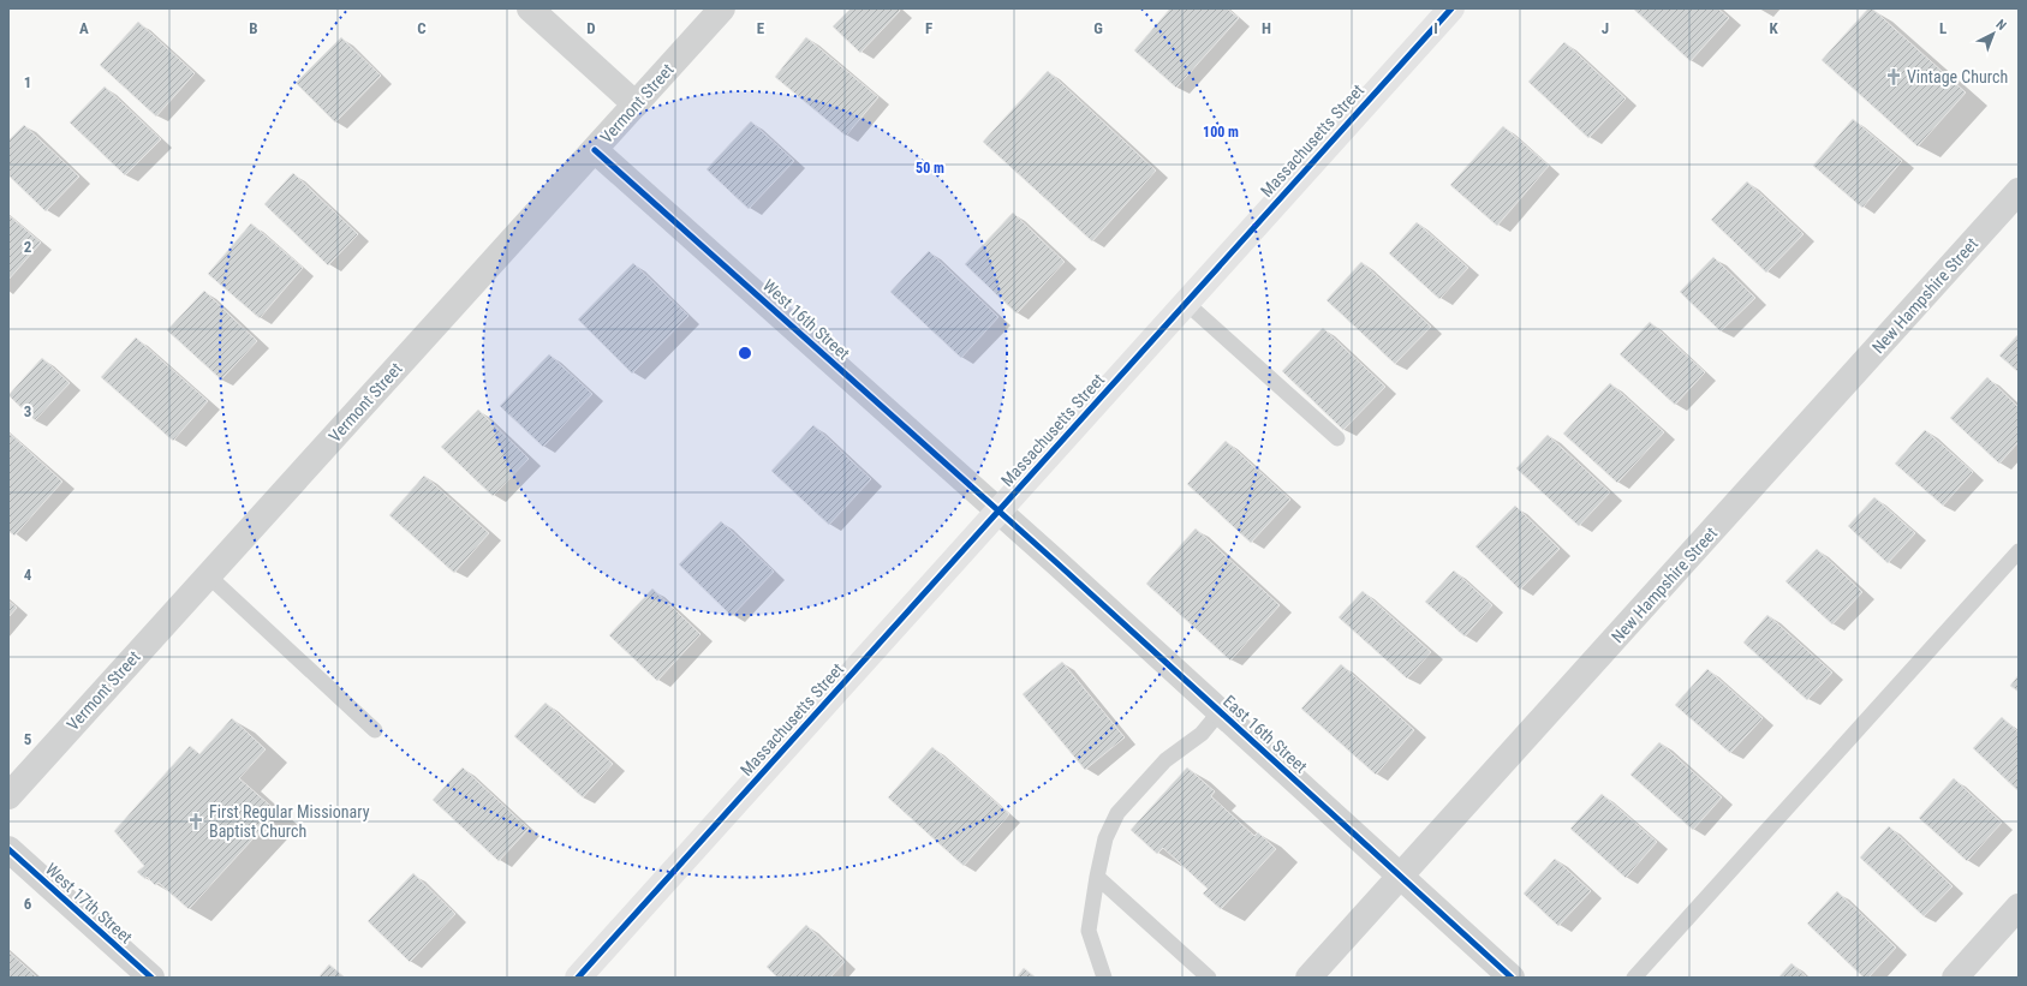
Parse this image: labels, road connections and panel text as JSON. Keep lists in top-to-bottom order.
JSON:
{
  "streets": {
    "main road": ["Massachusetts Street"],
    "street": [
      "Vermont Street",
      "New Hampshire Street",
      "West 16th Street",
      "East 16th Street",
      "West 17th Street"
    ]
  },
  "crossings": [
    ["Vermont Street", "West 16th Street"],
    ["Massachusetts Street", "West 16th Street"],
    ["Massachusetts Street", "East 16th Street"],
    ["New Hampshire Street", "East 16th Street"],
    ["West 16th Street", "East 16th Street"]
  ],
  "places": {
    "church": ["Vintage Church", "First Regular Missionary Baptist Church"]
  },
  "north": "top right",
  "grid": {
    "columns": [
      "A",
      "B",
      "C",
      "D",
      "E",
      "F",
      "G",
      "H",
      "I",
      "J",
      "K",
      "L"
    ],
    "rows": [
      "1",
      "2",
      "3",
      "4",
      "5",
      "6"
    ]
  },
  "rings": ["100 m", "50 m"]
}
